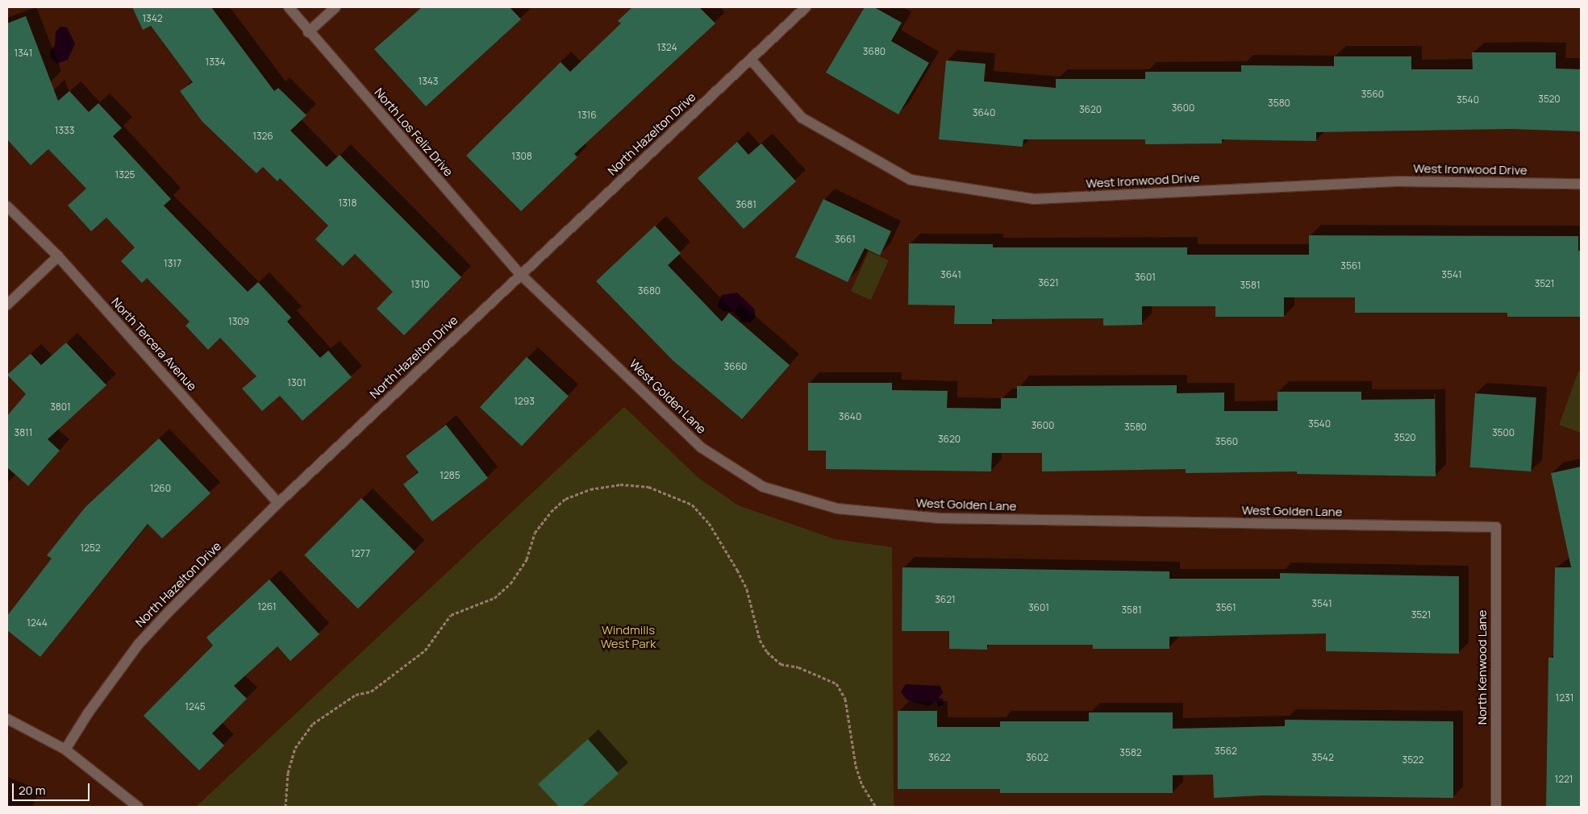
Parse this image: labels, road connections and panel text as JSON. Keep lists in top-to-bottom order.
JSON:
{
  "streets": {
    "street": [
      "North Los Feliz Drive",
      "North Hazelton Drive",
      "West Ironwood Drive",
      "North Tercera Avenue",
      "West Golden Lane",
      "North Kenwood Lane"
    ]
  },
  "crossings": [
    ["North Los Feliz Drive", "North Hazelton Drive"],
    ["North Los Feliz Drive", "West Golden Lane"],
    ["North Hazelton Drive", "West Ironwood Drive"],
    ["North Hazelton Drive", "North Tercera Avenue"],
    ["North Hazelton Drive", "West Golden Lane"],
    ["West Golden Lane", "North Kenwood Lane"]
  ],
  "parks": ["Windmills West Park"],
  "house_numbers": [
    "1342",
    "1324",
    "3680",
    "1341",
    "1334",
    "1343",
    "3560",
    "3520",
    "3540",
    "3580",
    "3600",
    "3620",
    "3640",
    "1316",
    "1333",
    "1326",
    "1308",
    "1325",
    "1318",
    "3681",
    "3661",
    "1317",
    "3561",
    "3641",
    "3541",
    "3601",
    "3621",
    "3521",
    "1310",
    "3581",
    "3680",
    "1309",
    "3660",
    "1301",
    "1293",
    "3801",
    "3640",
    "3540",
    "3600",
    "3580",
    "3811",
    "3500",
    "3520",
    "3620",
    "3560",
    "1285",
    "1260",
    "1252",
    "1277",
    "3621",
    "3541",
    "1261",
    "3601",
    "3561",
    "3581",
    "3521",
    "1244",
    "1231",
    "1245",
    "3562",
    "3582",
    "3622",
    "3602",
    "3542",
    "3522",
    "1221"
  ],
  "scale_bar": "20 m"
}
